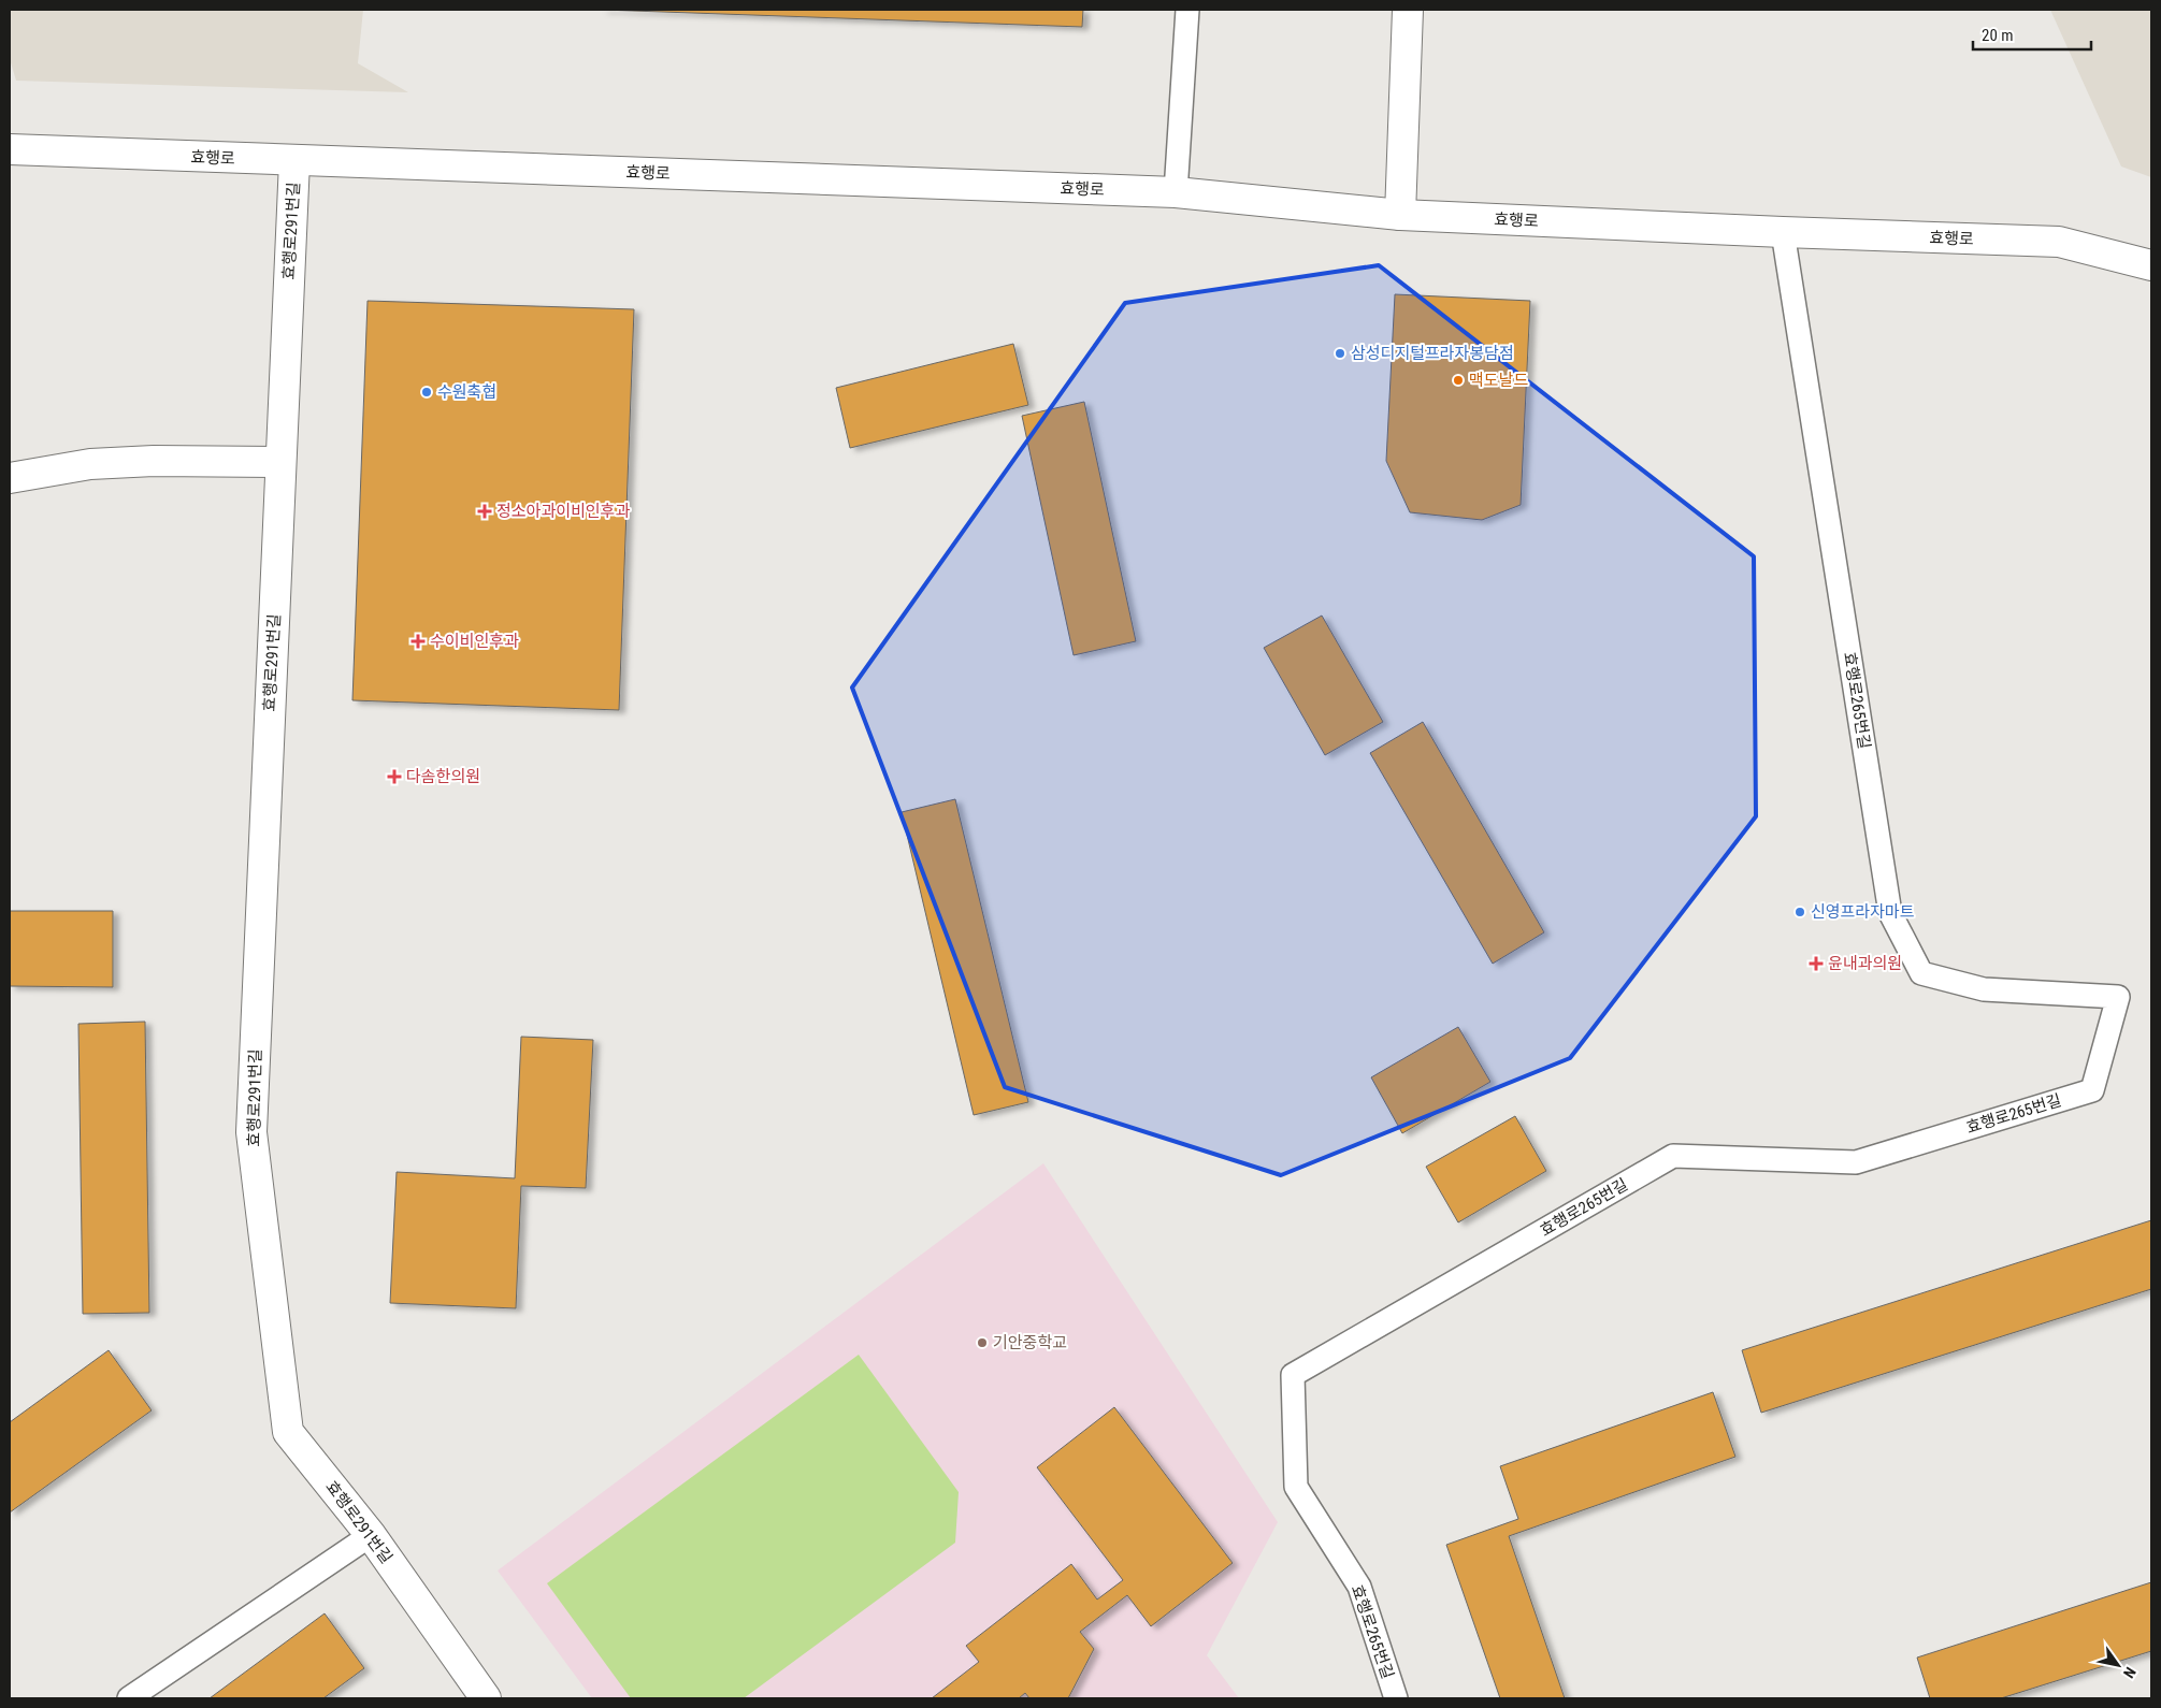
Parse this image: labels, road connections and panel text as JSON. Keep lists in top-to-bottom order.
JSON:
{
  "streets": {
    "main road": ["효행로", "효행로291번길"],
    "lane": ["효행로265번길"]
  },
  "crossings": [
    ["효행로", "효행로291번길"],
    ["효행로", "효행로265번길"]
  ],
  "places": {
    "other": [
      "삼성디지털프라자봉담점",
      "맥도날드",
      "수원축협",
      "신영프라자마트",
      "기안중학교"
    ],
    "health": [
      "정소아과이비인후과",
      "수이비인후과",
      "다솜한의원",
      "윤내과의원"
    ]
  },
  "scale_bar": "20 m",
  "north": "bottom right"
}
